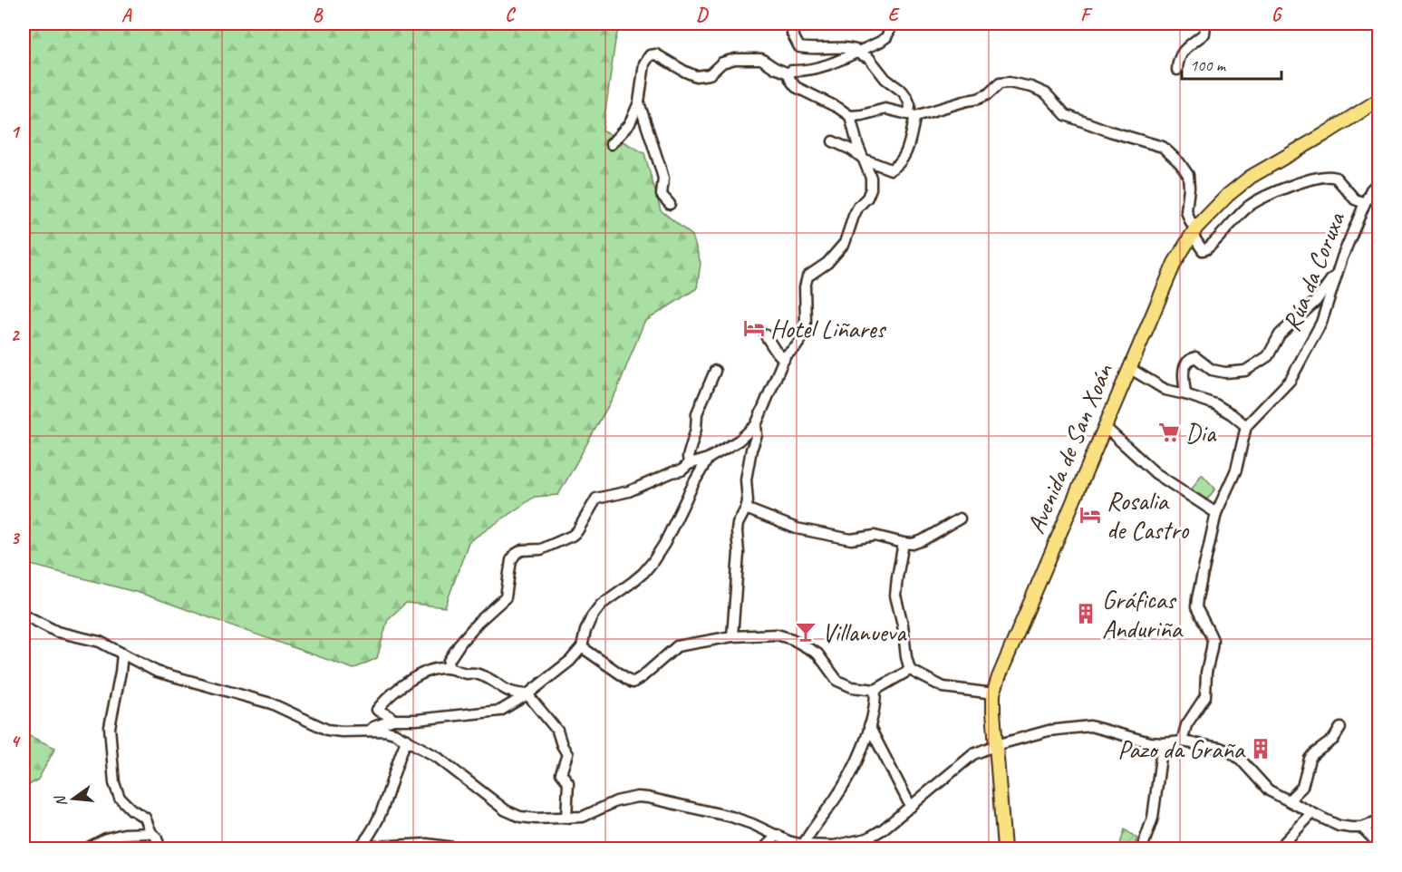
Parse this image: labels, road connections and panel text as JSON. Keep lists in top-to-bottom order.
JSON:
{
  "streets": {
    "main road": ["Avenida de San Xoán"],
    "street": ["Rúa da Coruxa"]
  },
  "places": {
    "hotel": ["Hotel Liñares", "Rosalia de Castro"],
    "supermarket": ["Dia"],
    "building": ["Gráficas Anduriña", "Pazo da Graña"],
    "bar": ["Villanueva"]
  },
  "scale_bar": "100 m",
  "north": "left",
  "grid": {
    "columns": [
      "A",
      "B",
      "C",
      "D",
      "E",
      "F",
      "G"
    ],
    "rows": [
      "1",
      "2",
      "3",
      "4"
    ]
  }
}
